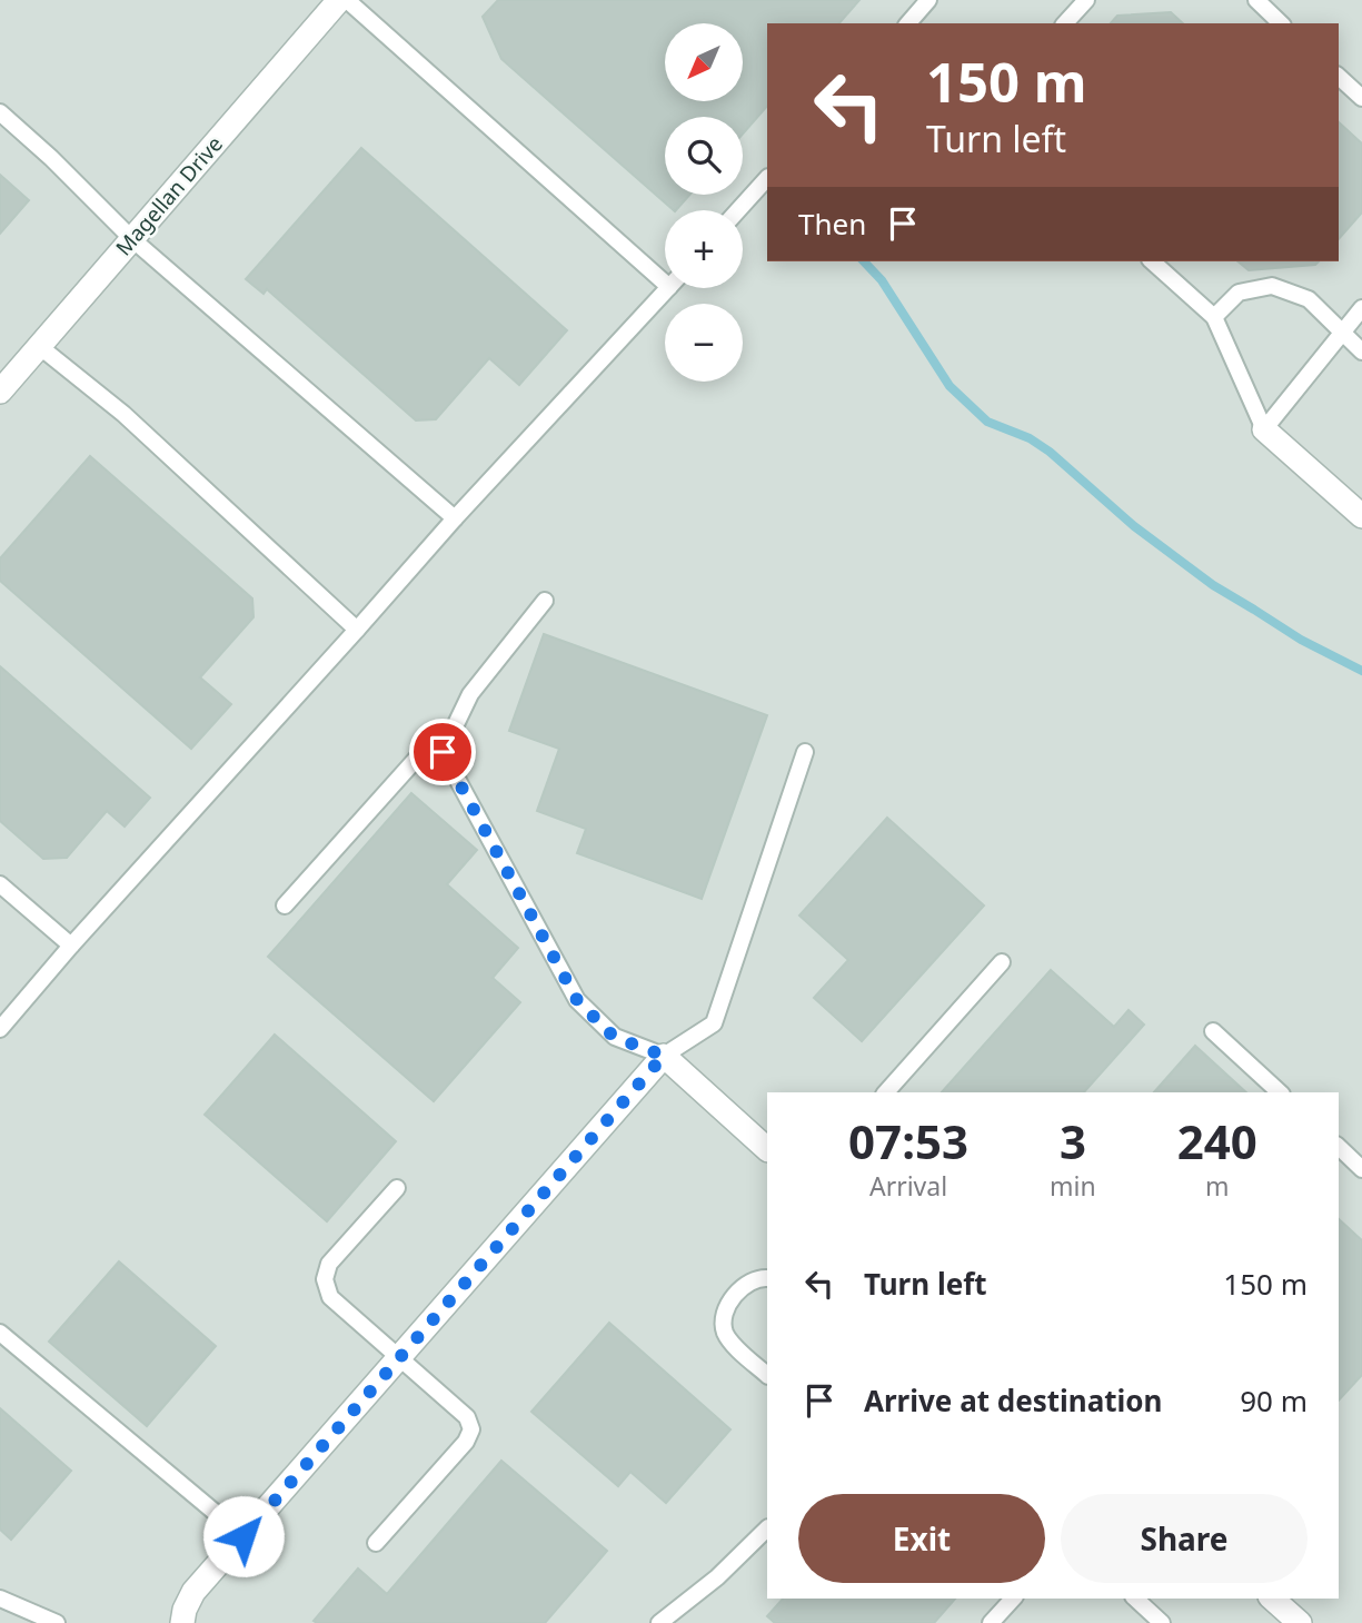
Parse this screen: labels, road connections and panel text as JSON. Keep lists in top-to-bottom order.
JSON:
{
  "streets": {
    "street": ["Magellan Drive"]
  },
  "north": "bottom left",
  "page": {
    "map_buttons": ["+", "−"],
    "turn": ["150 m", "Turn left"],
    "then": "Then",
    "eta": [
      "07:53",
      "Arrival",
      "3",
      "min",
      "240",
      "m"
    ],
    "list": [
      {
        "name": "Turn left",
        "value": "150 m"
      },
      {
        "name": "Arrive at destination",
        "value": "90 m"
      }
    ],
    "buttons": ["Exit", "Share"]
  }
}
